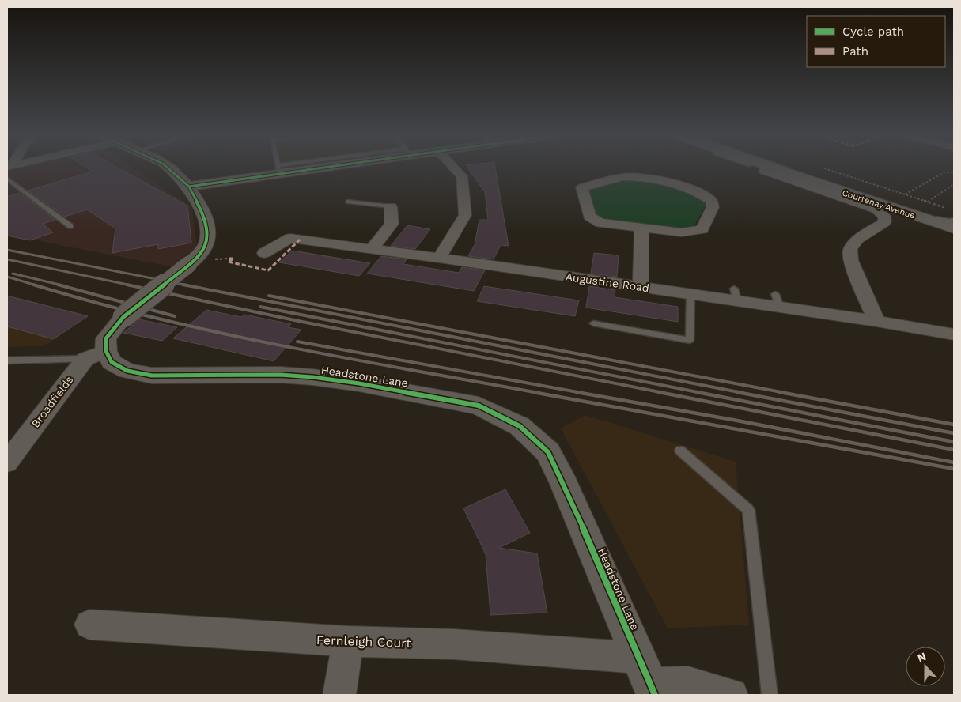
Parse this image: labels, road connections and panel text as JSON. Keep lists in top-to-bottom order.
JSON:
{
  "streets": {
    "street": [
      "Courtenay Avenue",
      "Augustine Road",
      "Headstone Lane",
      "Broadfields",
      "Fernleigh Court"
    ]
  },
  "crossings": [
    ["Headstone Lane", "Broadfields"],
    ["Headstone Lane", "Fernleigh Court"]
  ],
  "legend": ["Cycle path", "Path"],
  "north": "top"
}
